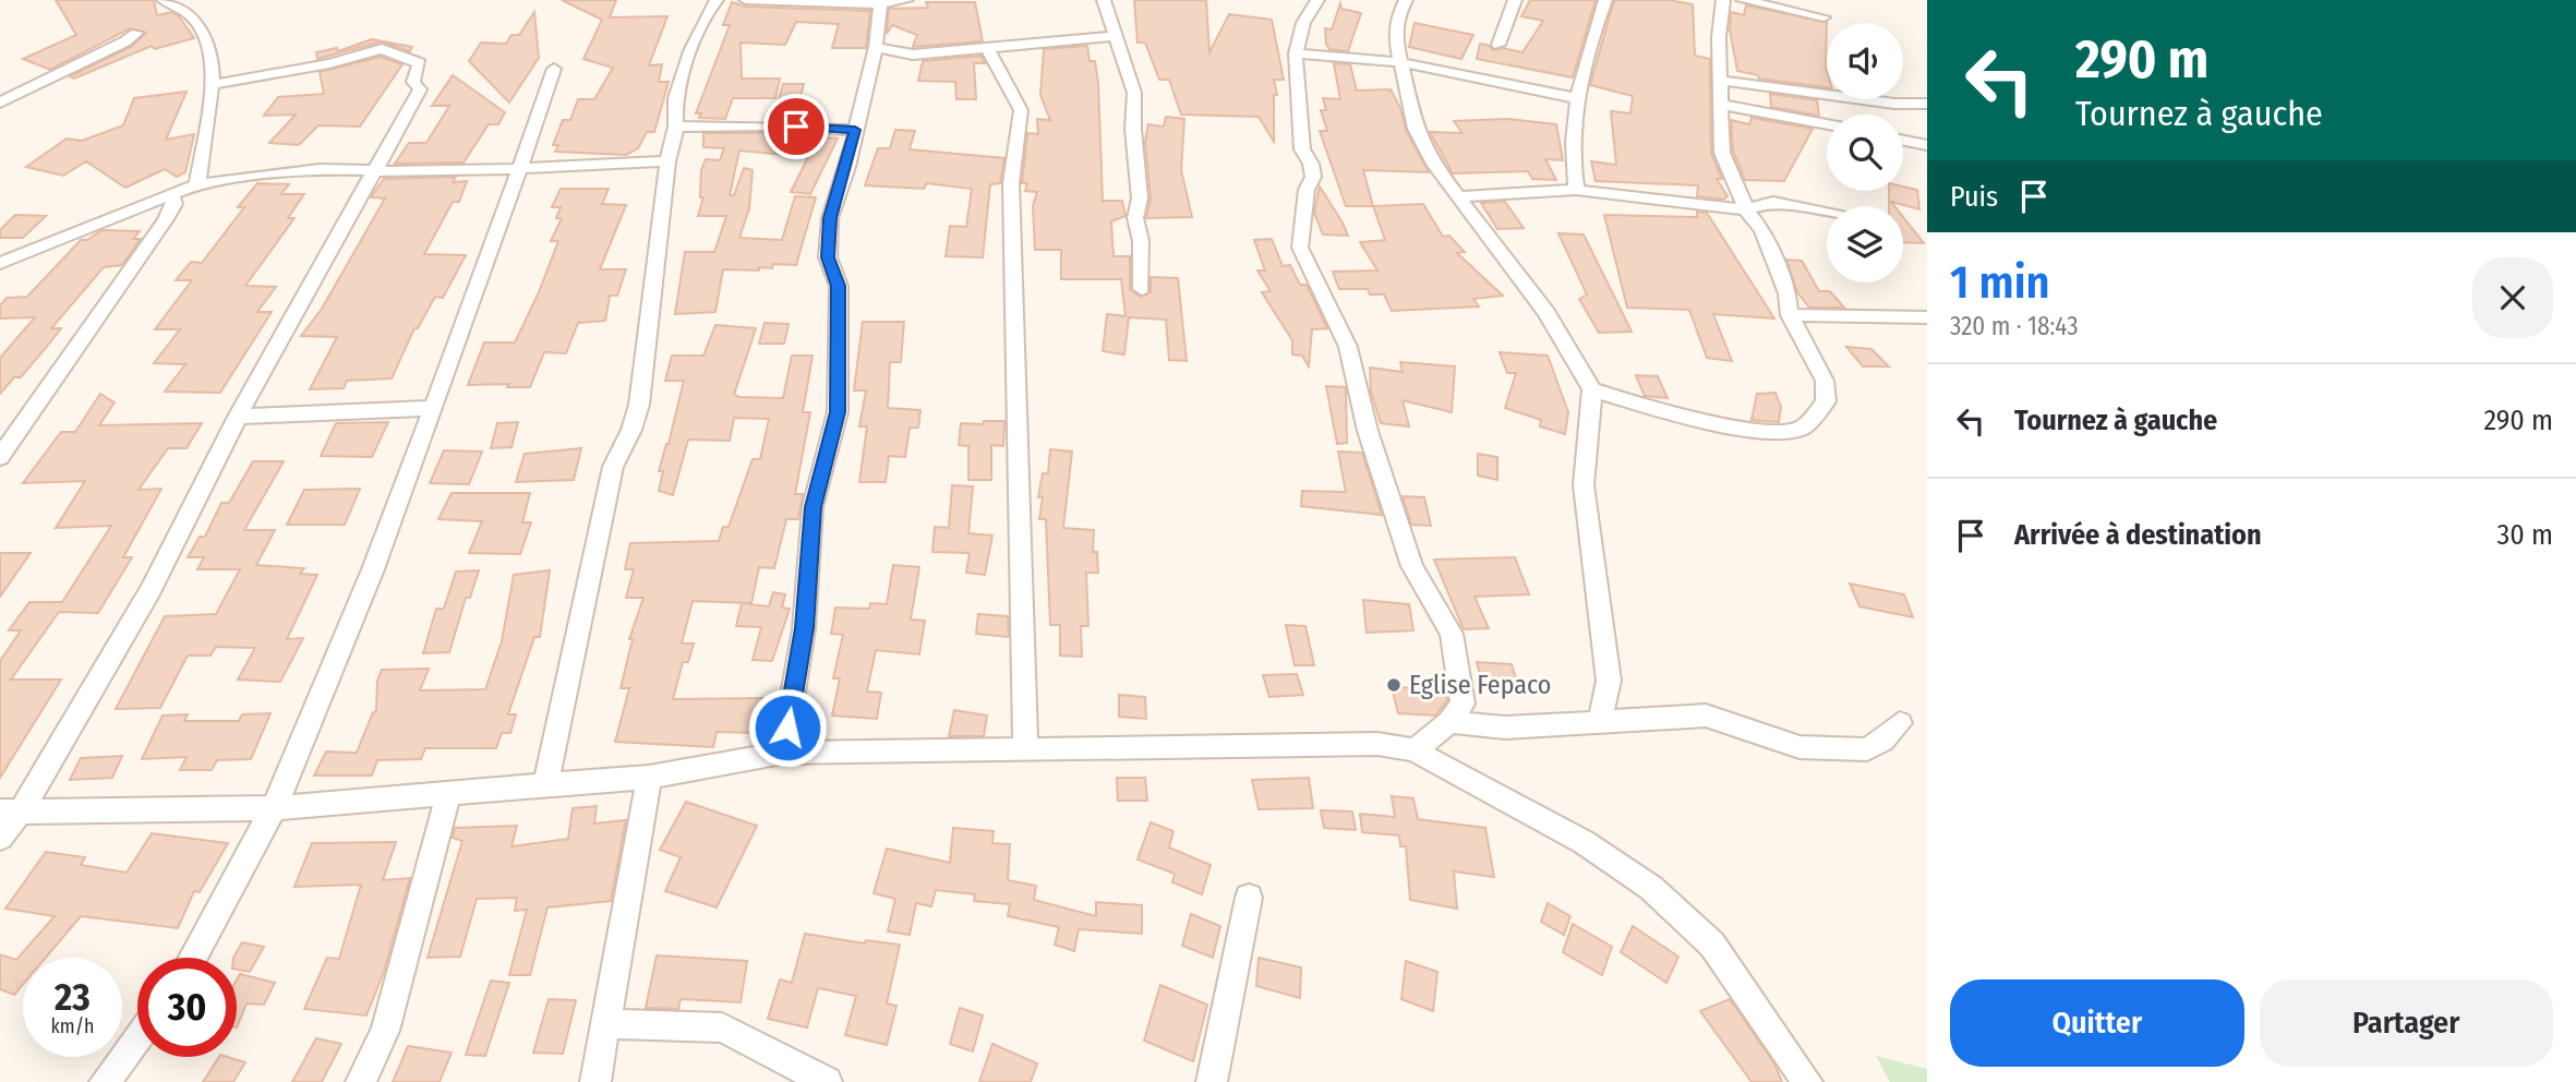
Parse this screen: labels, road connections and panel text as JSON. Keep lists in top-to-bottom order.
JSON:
{
  "places": ["Eglise Fepaco"],
  "page": {
    "turn": ["290 m", "Tournez à gauche"],
    "then": "Puis",
    "heading": ["1 min", "320 m · 18:43"],
    "list": [
      {
        "name": "Tournez à gauche",
        "value": "290 m"
      },
      {
        "name": "Arrivée à destination",
        "value": "30 m"
      }
    ],
    "speed": "23 km/h",
    "limit": "30",
    "buttons": ["Quitter", "Partager"]
  }
}
